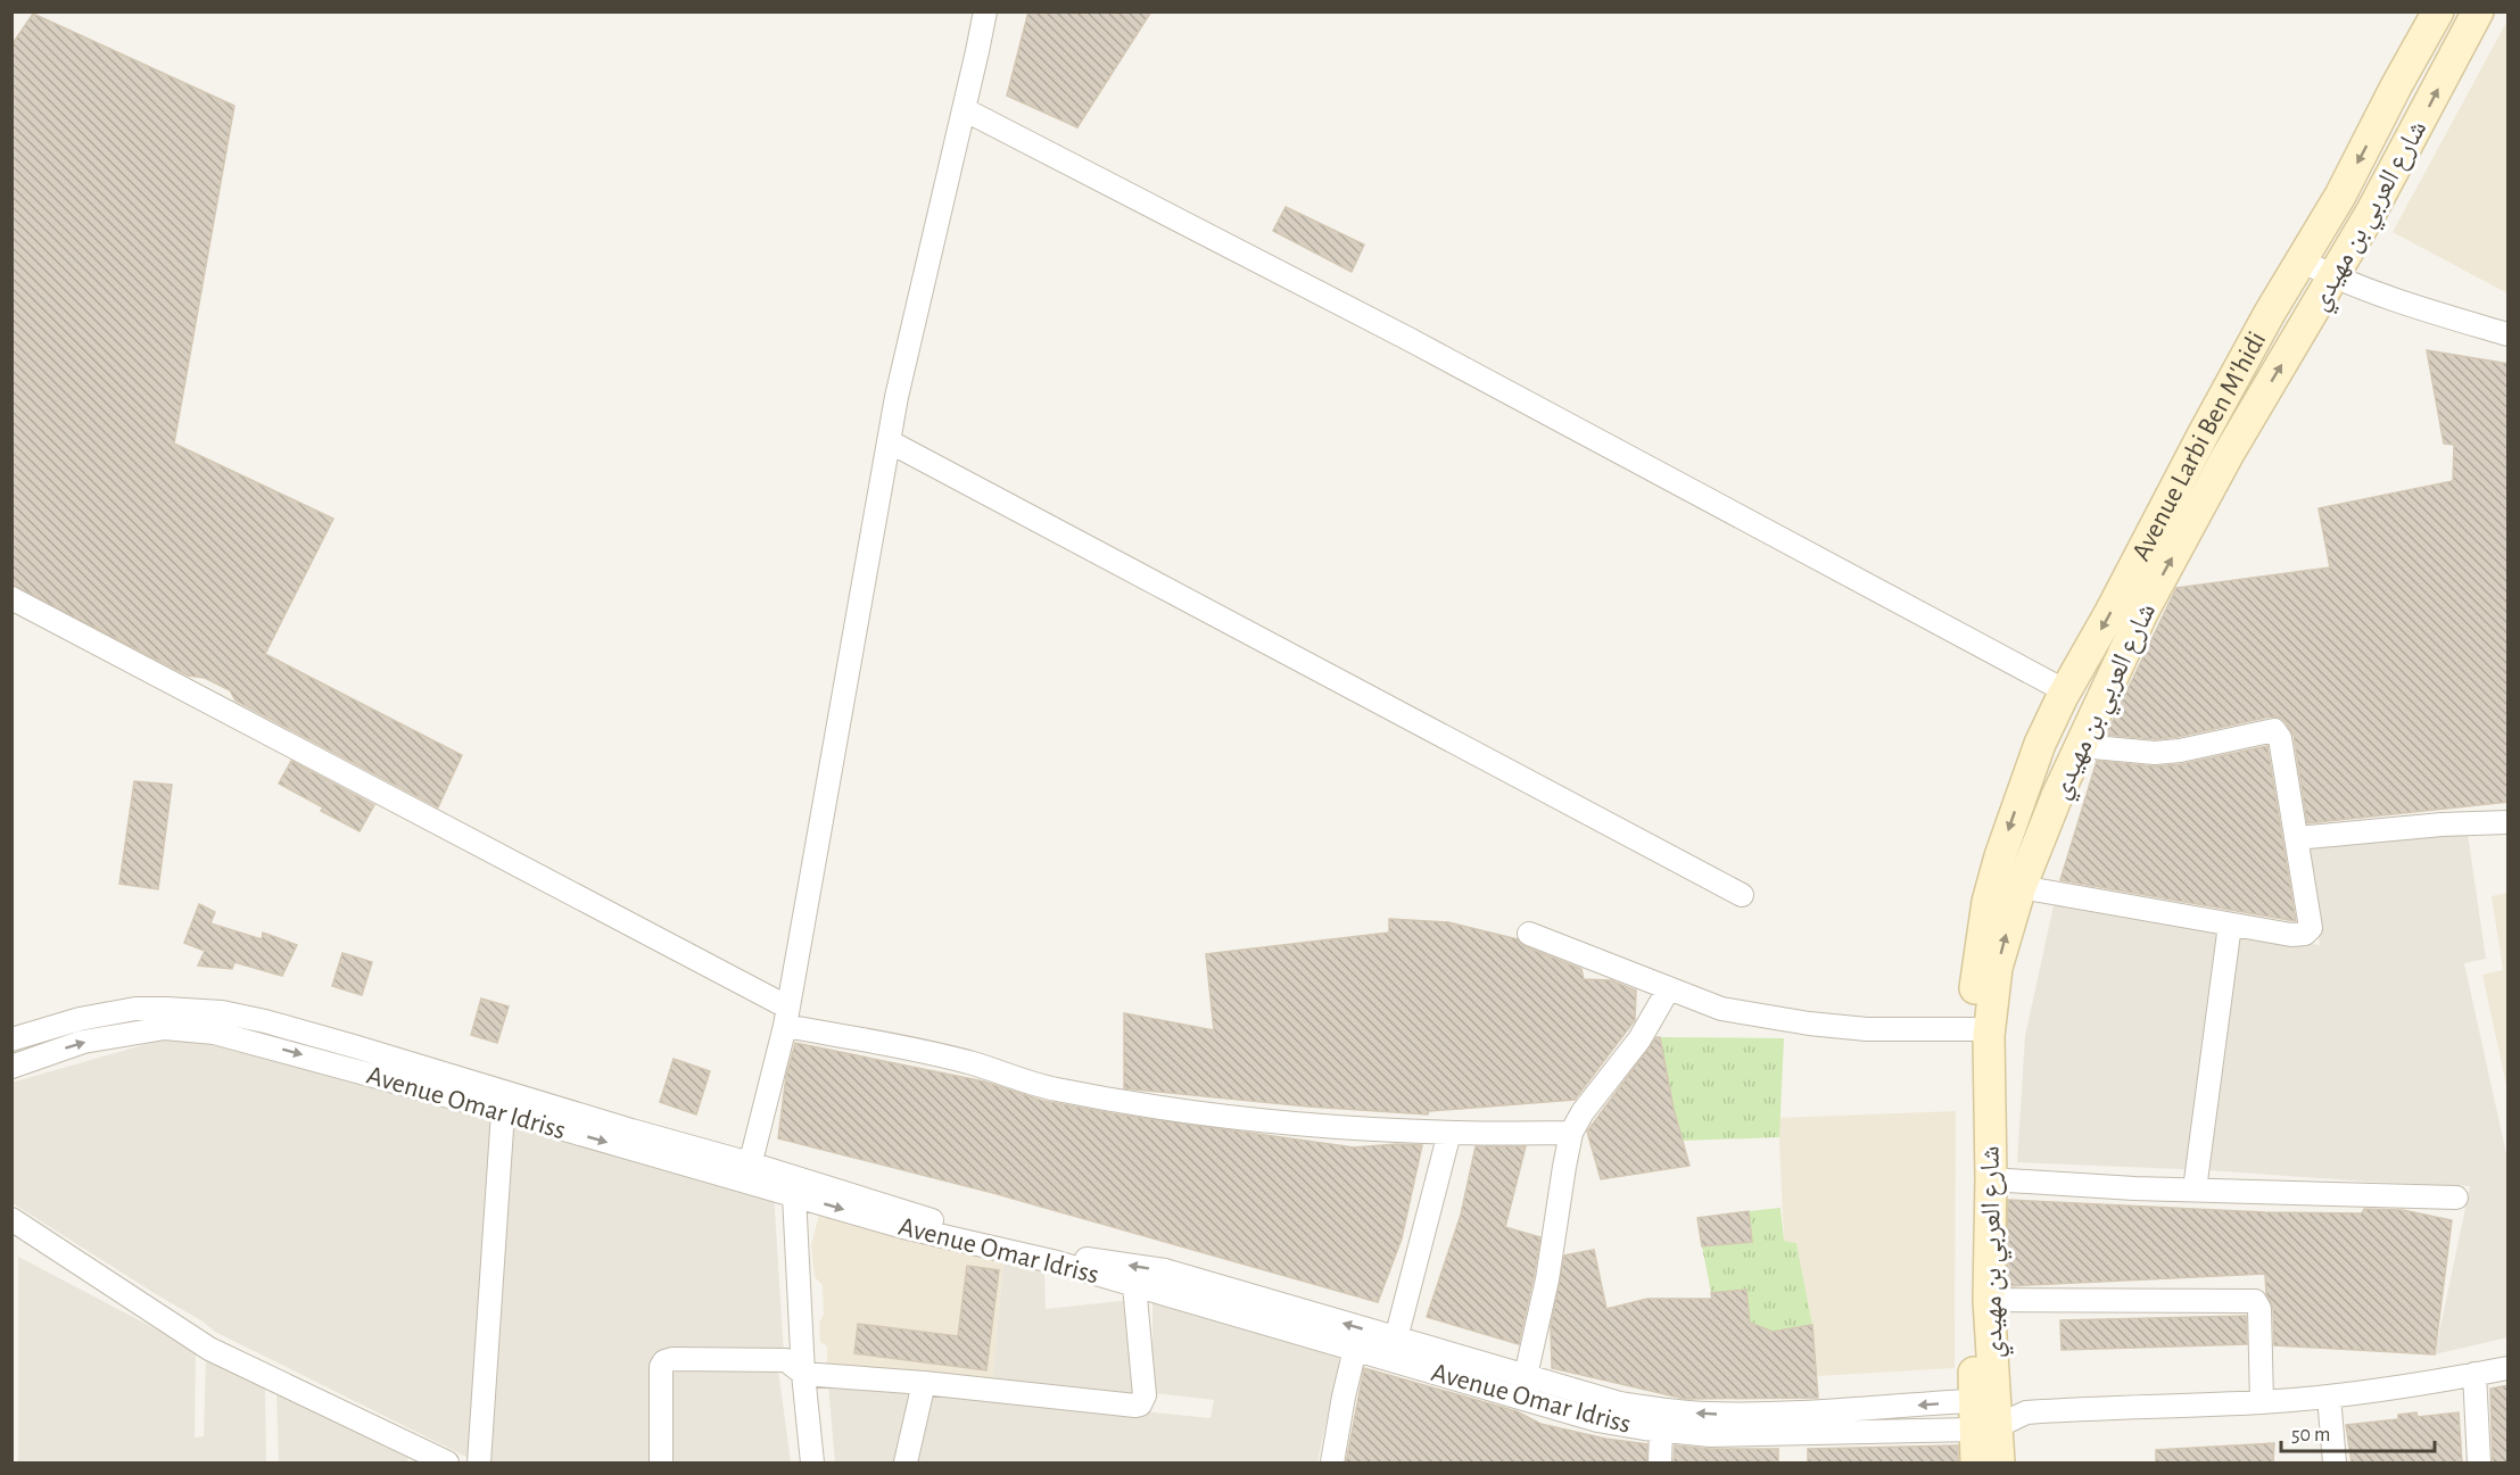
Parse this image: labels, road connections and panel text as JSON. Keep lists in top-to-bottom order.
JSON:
{
  "streets": {
    "main road": ["شارع العربي بن مهيدي", "Avenue Larbi Ben M'hidi"],
    "street": ["Avenue Omar Idriss"]
  },
  "crossings": [
    ["شارع العربي بن مهيدي", "Avenue Larbi Ben M'hidi"],
    ["شارع العربي بن مهيدي", "Avenue Omar Idriss"],
    ["Avenue Larbi Ben M'hidi", "Avenue Omar Idriss"]
  ],
  "one_way": ["شارع العربي بن مهيدي", "Avenue Larbi Ben M'hidi"],
  "scale_bar": "50 m"
}
